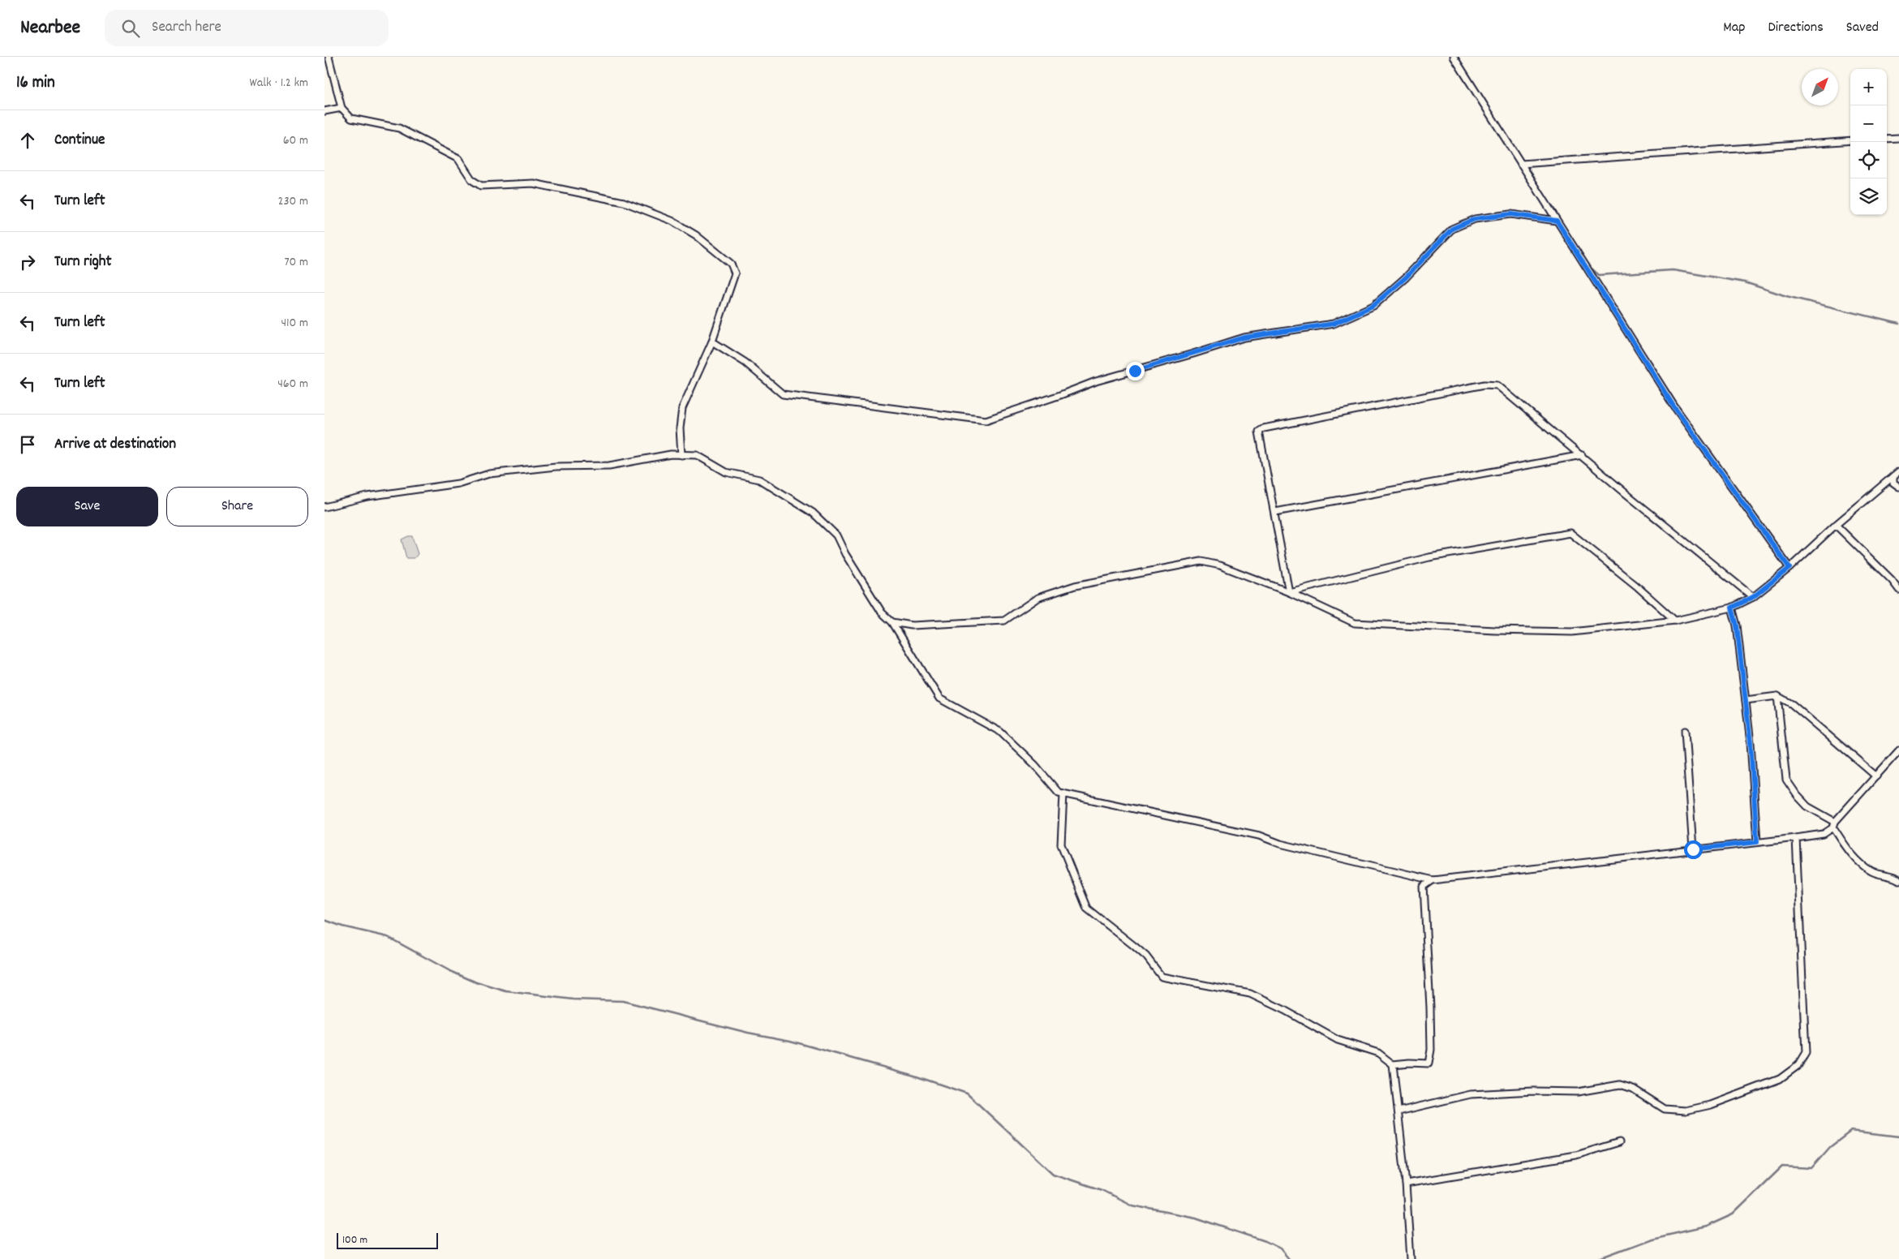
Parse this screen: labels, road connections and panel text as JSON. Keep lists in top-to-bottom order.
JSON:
{
  "scale_bar": "100 m",
  "north": "top right",
  "page": {
    "header": "Nearbee",
    "search": "Search here",
    "nav": ["Map", "Directions", "Saved"],
    "heading": ["16 min", "Walk · 1.2 km"],
    "map_buttons": ["+", "−"],
    "list": [
      ["Continue", "60 m"],
      ["Turn left", "230 m"],
      ["Turn right", "70 m"],
      ["Turn left", "410 m"],
      ["Turn left", "460 m"],
      "Arrive at destination"
    ],
    "buttons": ["Save", "Share"],
    "scale": "100 m"
  }
}
